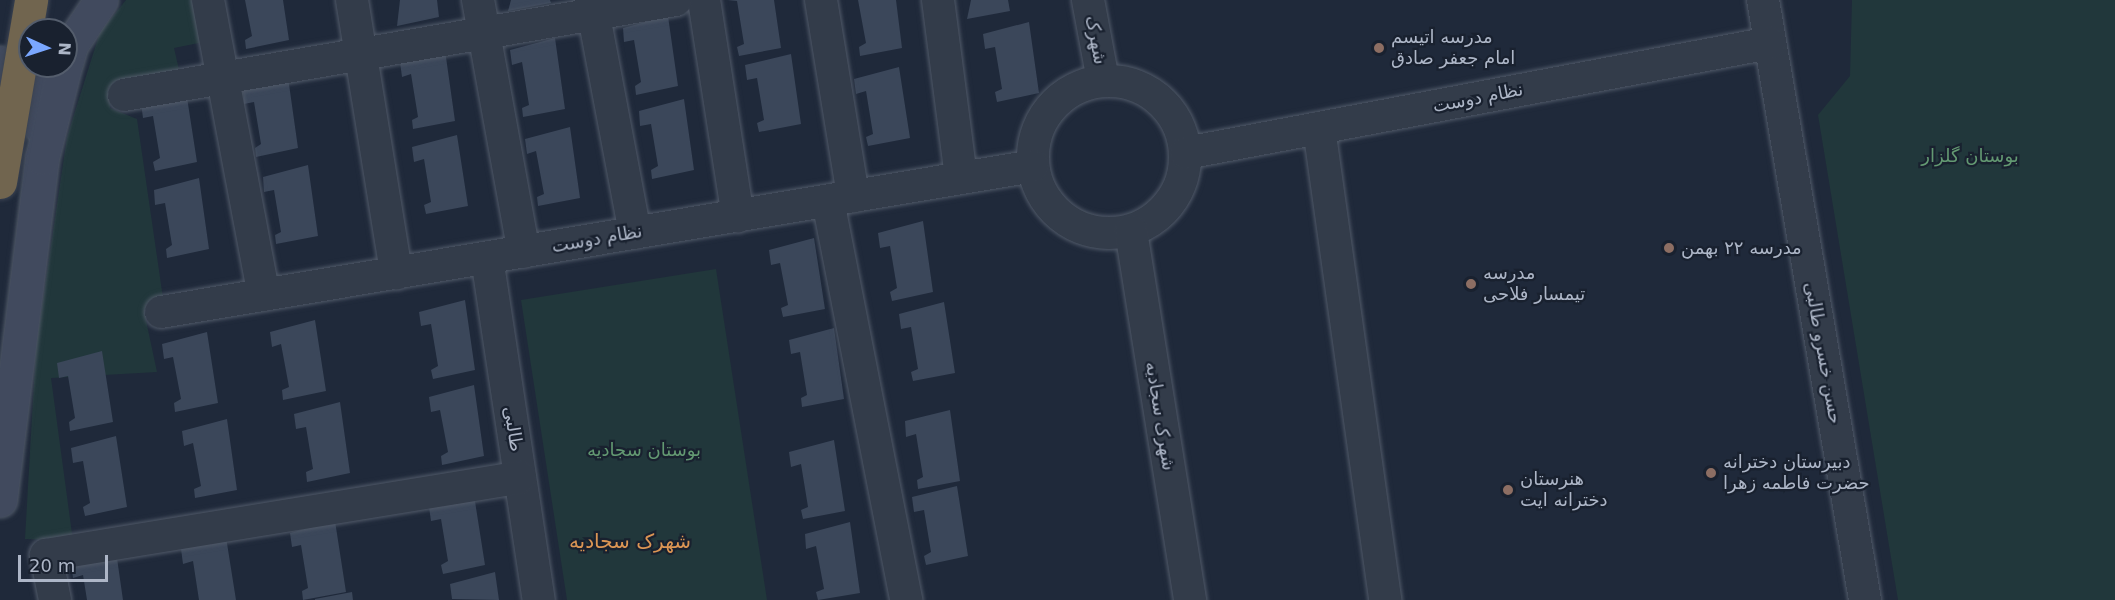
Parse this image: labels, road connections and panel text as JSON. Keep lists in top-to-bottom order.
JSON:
{
  "streets": {
    "street": [
      "شهرک",
      "نظام دوست",
      "حسن خسرو طالبی",
      "شهرک سجادیه",
      "طالبی"
    ]
  },
  "crossings": [
    ["شهرک", "نظام دوست"],
    ["شهرک", "شهرک سجادیه"],
    ["نظام دوست", "حسن خسرو طالبی"],
    ["نظام دوست", "شهرک سجادیه"],
    ["نظام دوست", "طالبی"]
  ],
  "districts": ["شهرک سجادیه"],
  "parks": ["بوستان گلزار", "بوستان سجادیه"],
  "places": [
    "مدرسه اتیسم امام جعفر صادق",
    "مدرسه ۲۲ بهمن",
    "مدرسه تیمسار فلاحی",
    "دبیرستان دخترانه حضرت فاطمه زهرا",
    "هنرستان دخترانه ایت"
  ],
  "scale_bar": "20 m",
  "north": "right"
}
